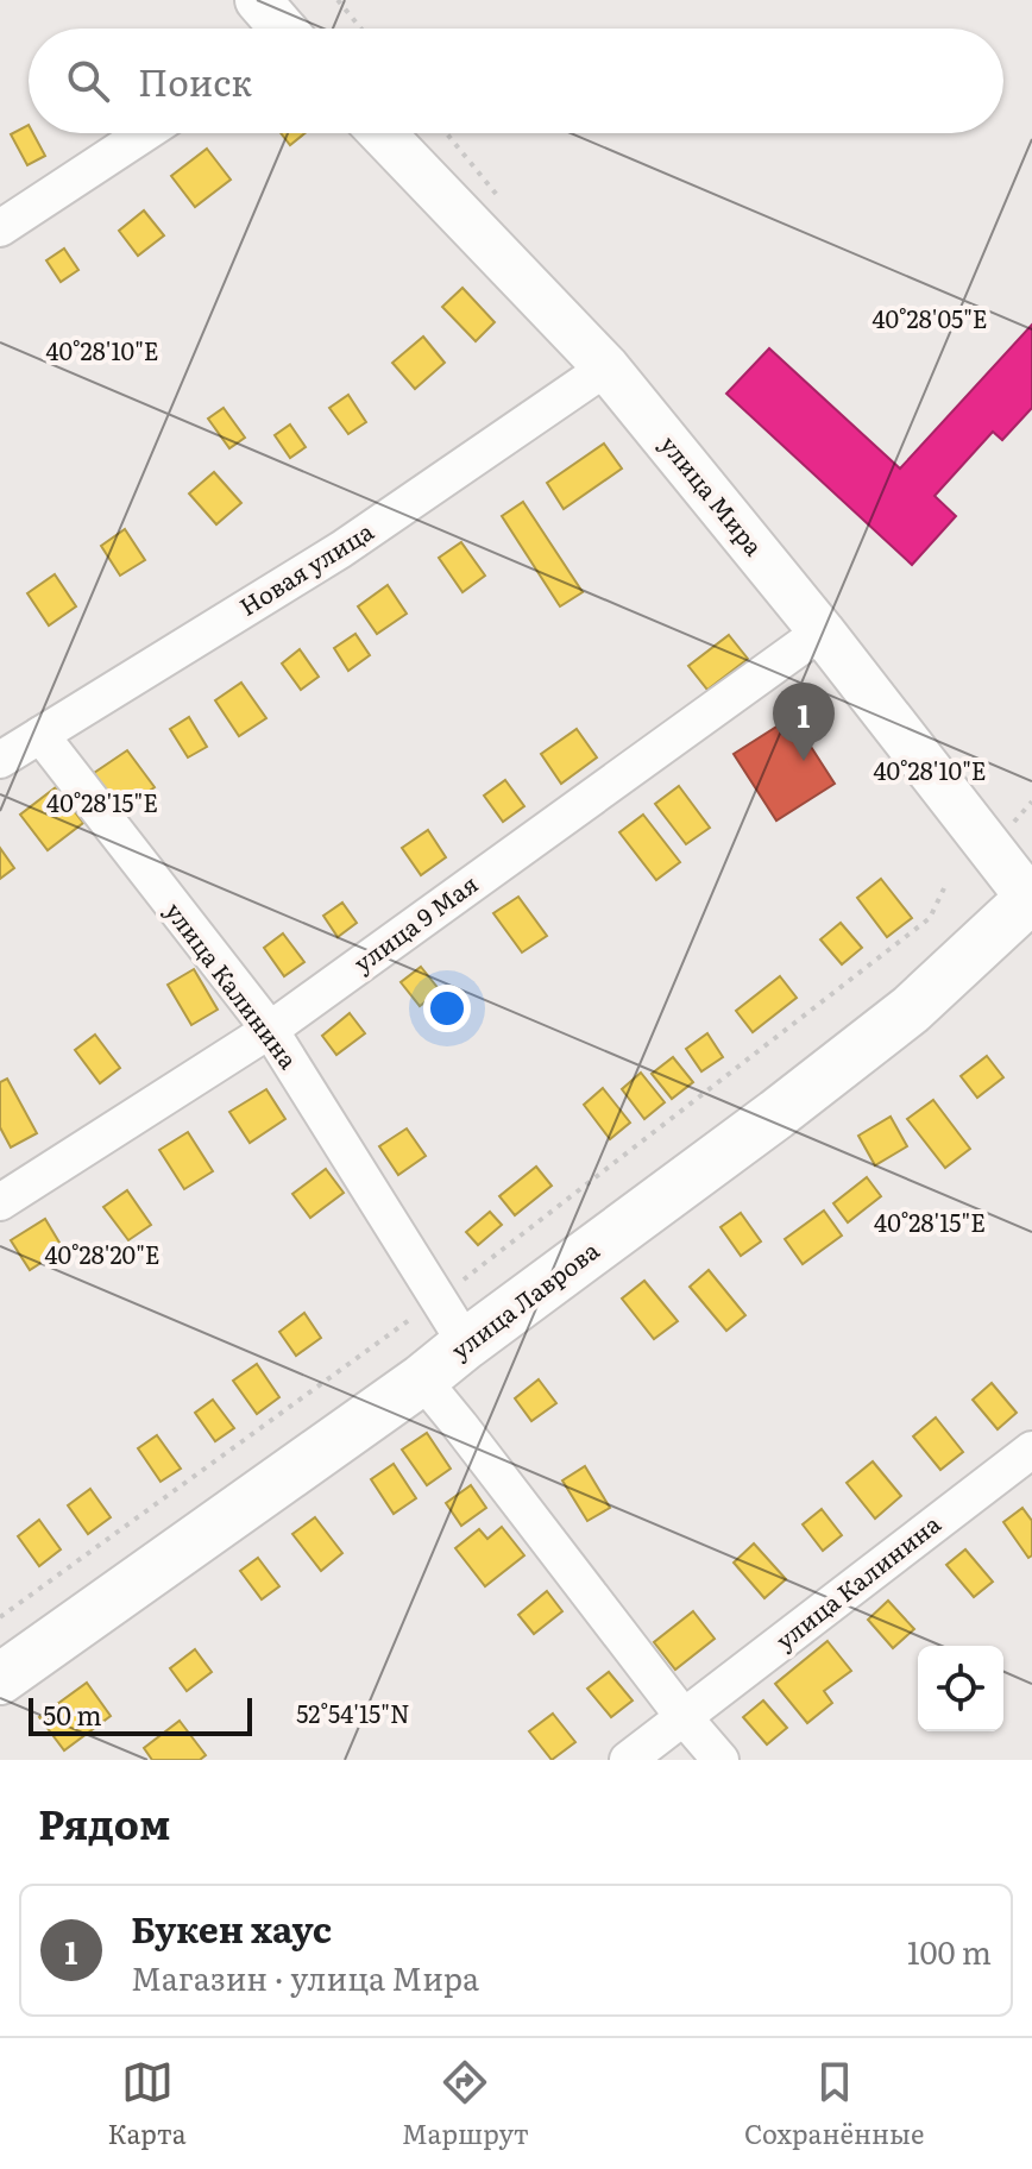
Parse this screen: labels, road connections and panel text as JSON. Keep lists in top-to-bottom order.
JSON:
{
  "streets": {
    "main road": ["улица Лаврова"],
    "street": [
      "улица Мира",
      "Новая улица",
      "улица 9 Мая",
      "улица Калинина"
    ]
  },
  "crossings": [
    ["улица Мира", "Новая улица"],
    ["улица Мира", "улица 9 Мая"],
    ["улица Мира", "улица Лаврова"],
    ["Новая улица", "улица Калинина"],
    ["улица 9 Мая", "улица Калинина"],
    ["улица Калинина", "улица Лаврова"]
  ],
  "scale_bar": "50 m",
  "page": {
    "search": "Поиск",
    "pins": "1",
    "scale": "50 m",
    "heading": "Рядом",
    "list": [
      {
        "mark": "1",
        "name": "Букен хаус",
        "note": "Магазин · улица Мира",
        "value": "100 m"
      }
    ],
    "nav": ["Карта", "Маршрут", "Сохранённые"]
  },
  "coordinates": [
    "40°28'05\"E",
    "40°28'10\"E",
    "40°28'15\"E",
    "40°28'20\"E",
    "52°54'15\"N"
  ]
}
